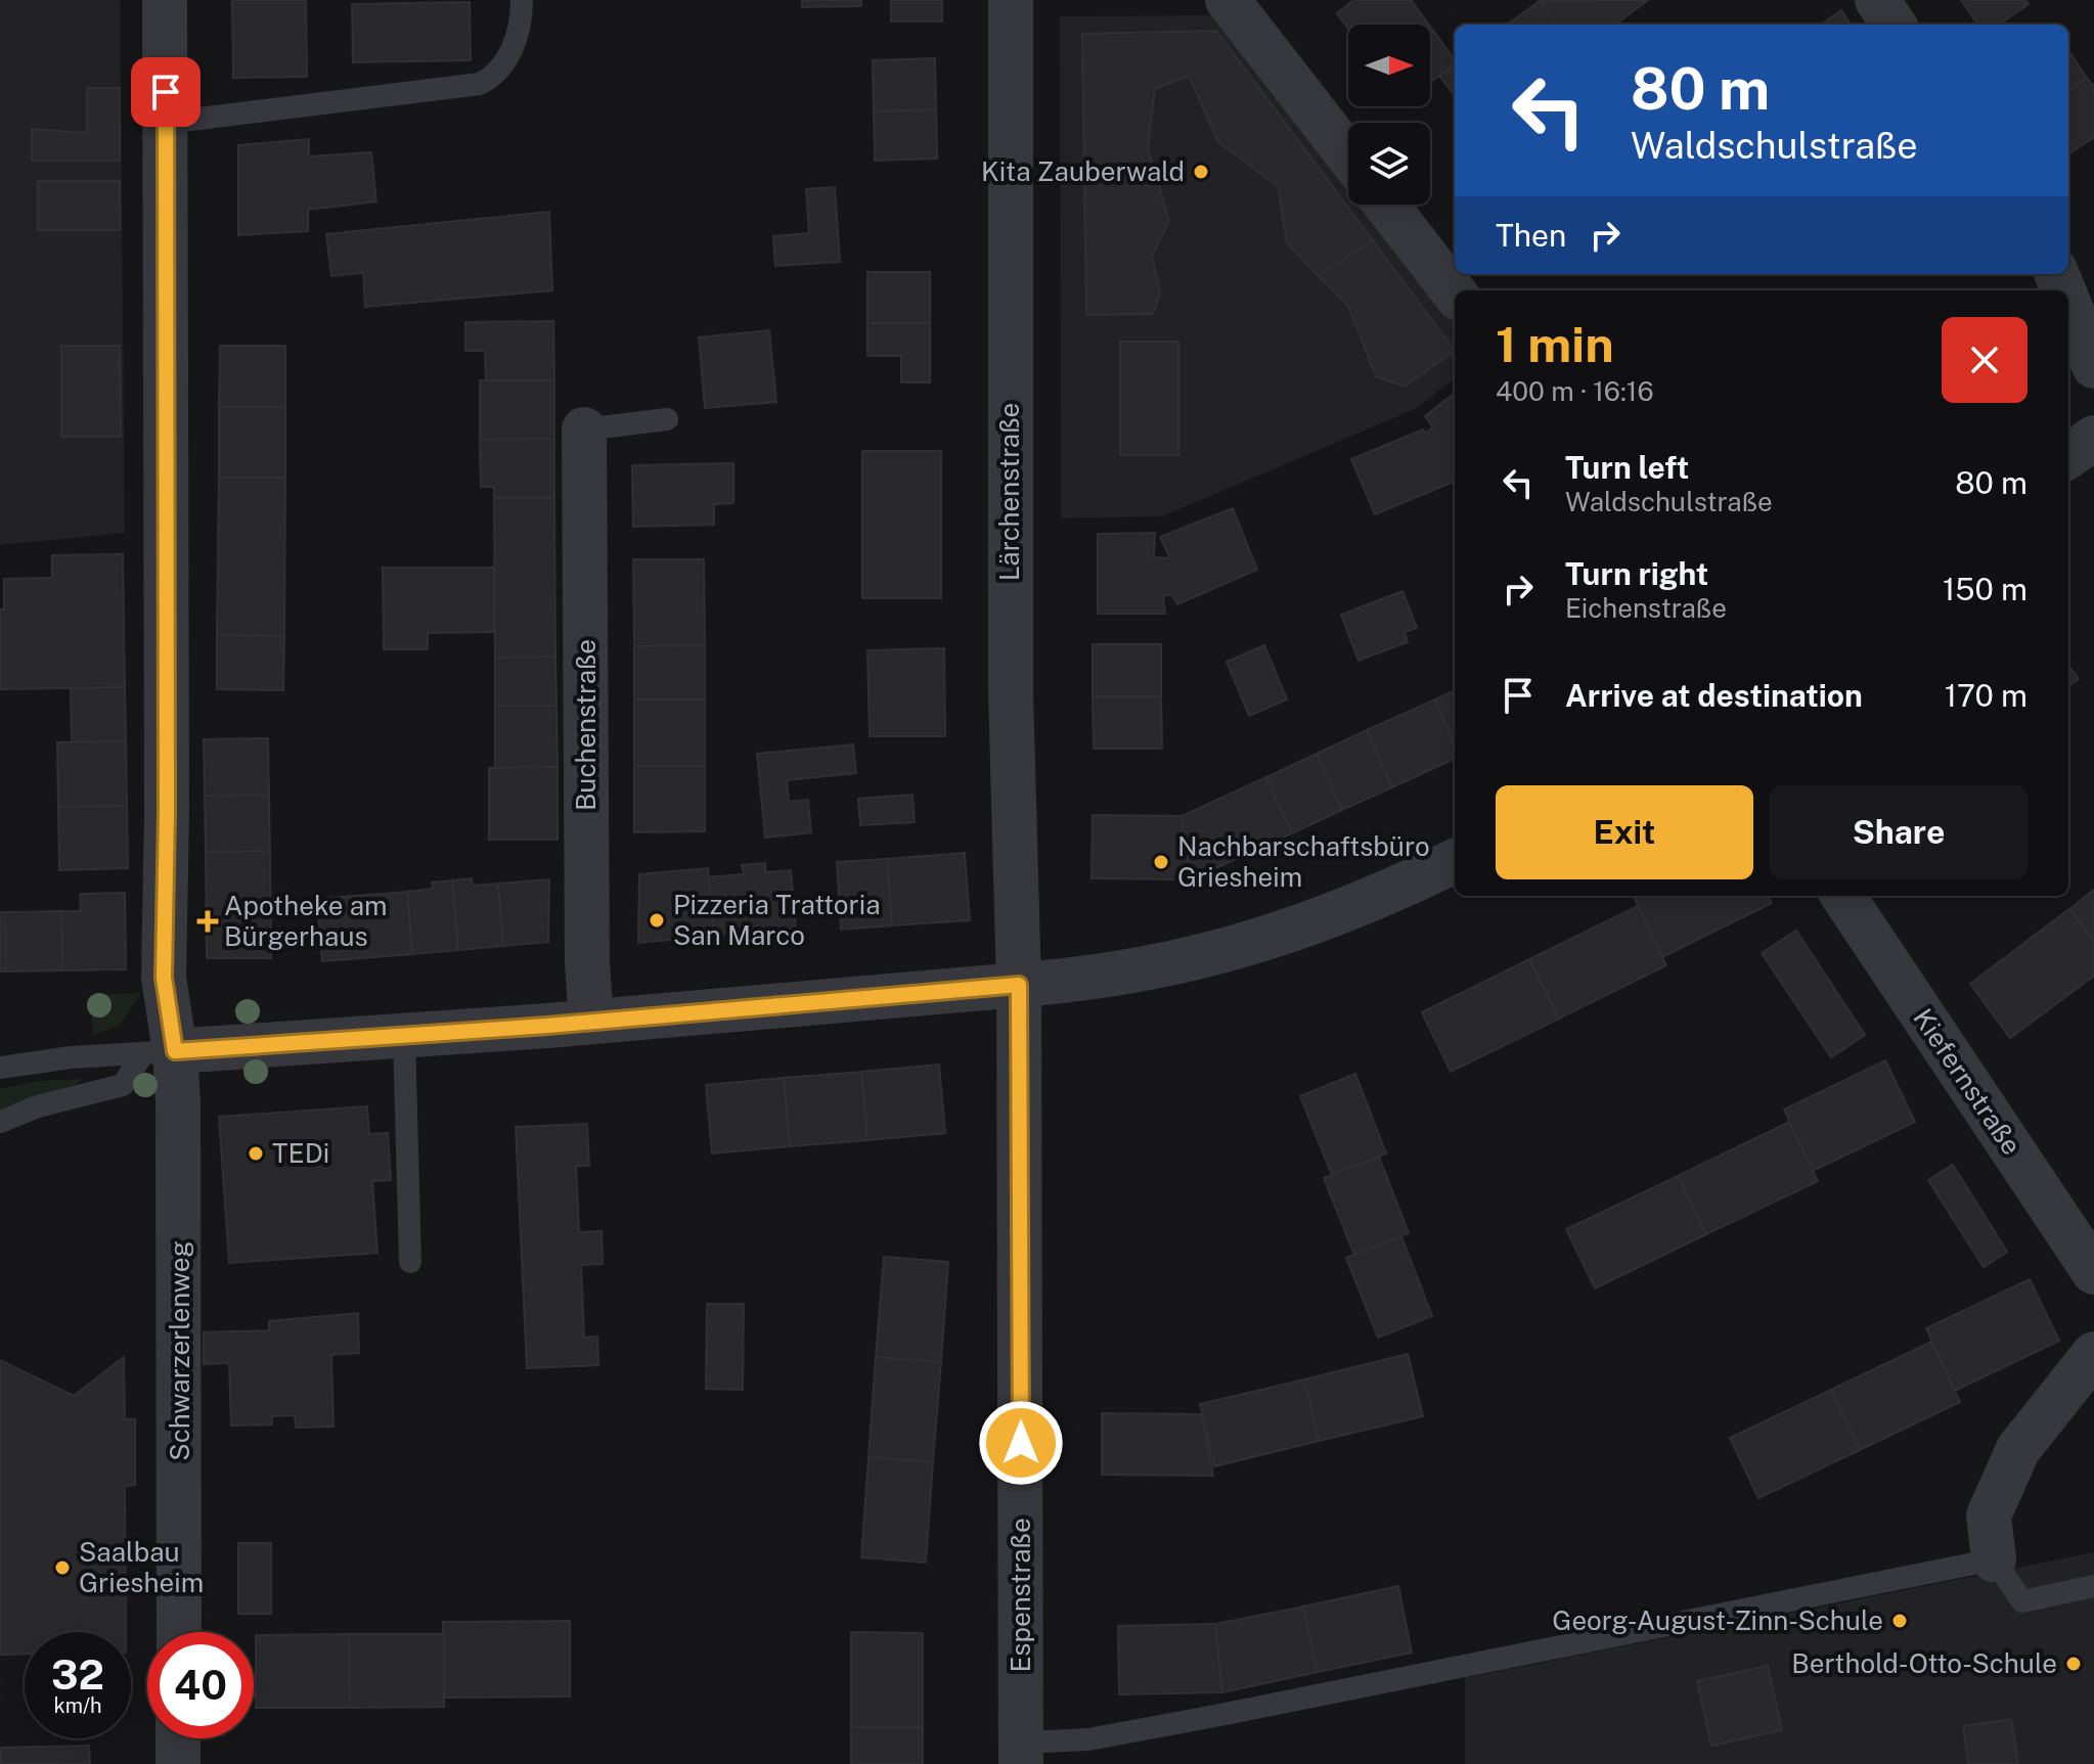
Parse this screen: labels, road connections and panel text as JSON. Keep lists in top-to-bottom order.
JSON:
{
  "streets": {
    "street": [
      "Lärchenstraße",
      "Buchenstraße",
      "Kiefernstraße",
      "Schwarzerlenweg",
      "Espenstraße"
    ]
  },
  "crossings": [
    ["Lärchenstraße", "Espenstraße"]
  ],
  "places": {
    "other": [
      "Kita Zauberwald",
      "Nachbarschaftsbüro Griesheim",
      "Pizzeria Trattoria San Marco",
      "TEDi",
      "Saalbau Griesheim",
      "Georg-August-Zinn-Schule",
      "Berthold-Otto-Schule"
    ],
    "health": ["Apotheke am Bürgerhaus"]
  },
  "north": "right",
  "page": {
    "turn": ["80 m", "Waldschulstraße"],
    "then": "Then",
    "heading": ["1 min", "400 m · 16:16"],
    "list": [
      {
        "name": "Turn left",
        "note": "Waldschulstraße",
        "value": "80 m"
      },
      {
        "name": "Turn right",
        "note": "Eichenstraße",
        "value": "150 m"
      },
      {
        "name": "Arrive at destination",
        "value": "170 m"
      }
    ],
    "buttons": ["Exit", "Share"],
    "speed": "32 km/h",
    "limit": "40"
  }
}
